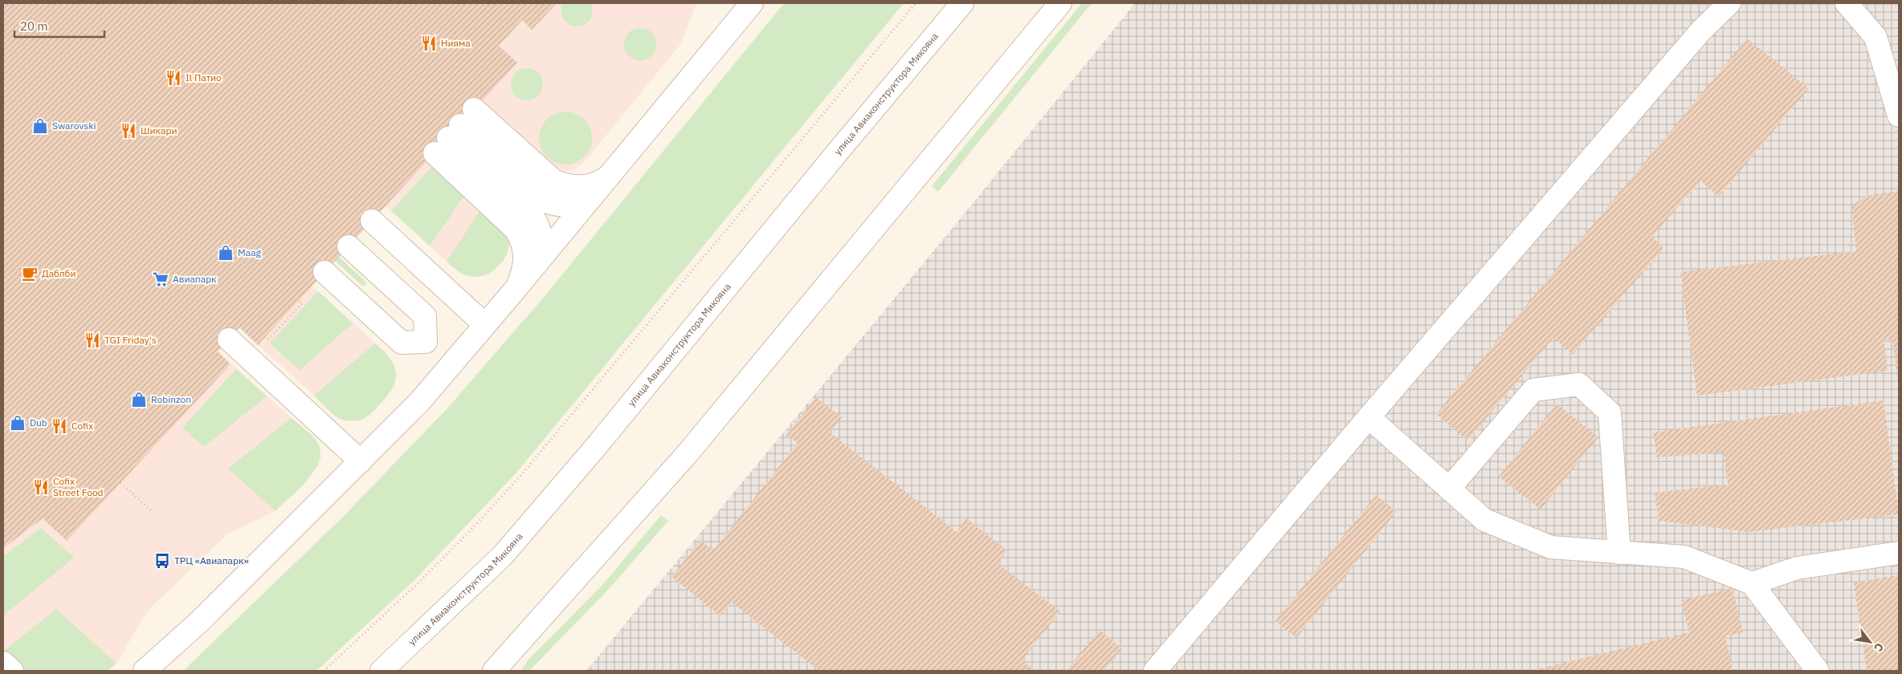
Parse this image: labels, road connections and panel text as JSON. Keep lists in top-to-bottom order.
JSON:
{
  "streets": {
    "street": ["улица Авиаконструктора Микояна"]
  },
  "places": {
    "restaurant": [
      "Нияма",
      "Il Патио",
      "Шикари",
      "TGI Friday's",
      "Cofix",
      "Cofix Street Food"
    ],
    "shop": [
      "Swarovski",
      "Maag",
      "Robinzon",
      "Dub"
    ],
    "cafe": ["Даблби"],
    "supermarket": ["Авиапарк"],
    "bus stop": ["ТРЦ «Авиапарк»"]
  },
  "scale_bar": "20 m",
  "north": "bottom right"
}
